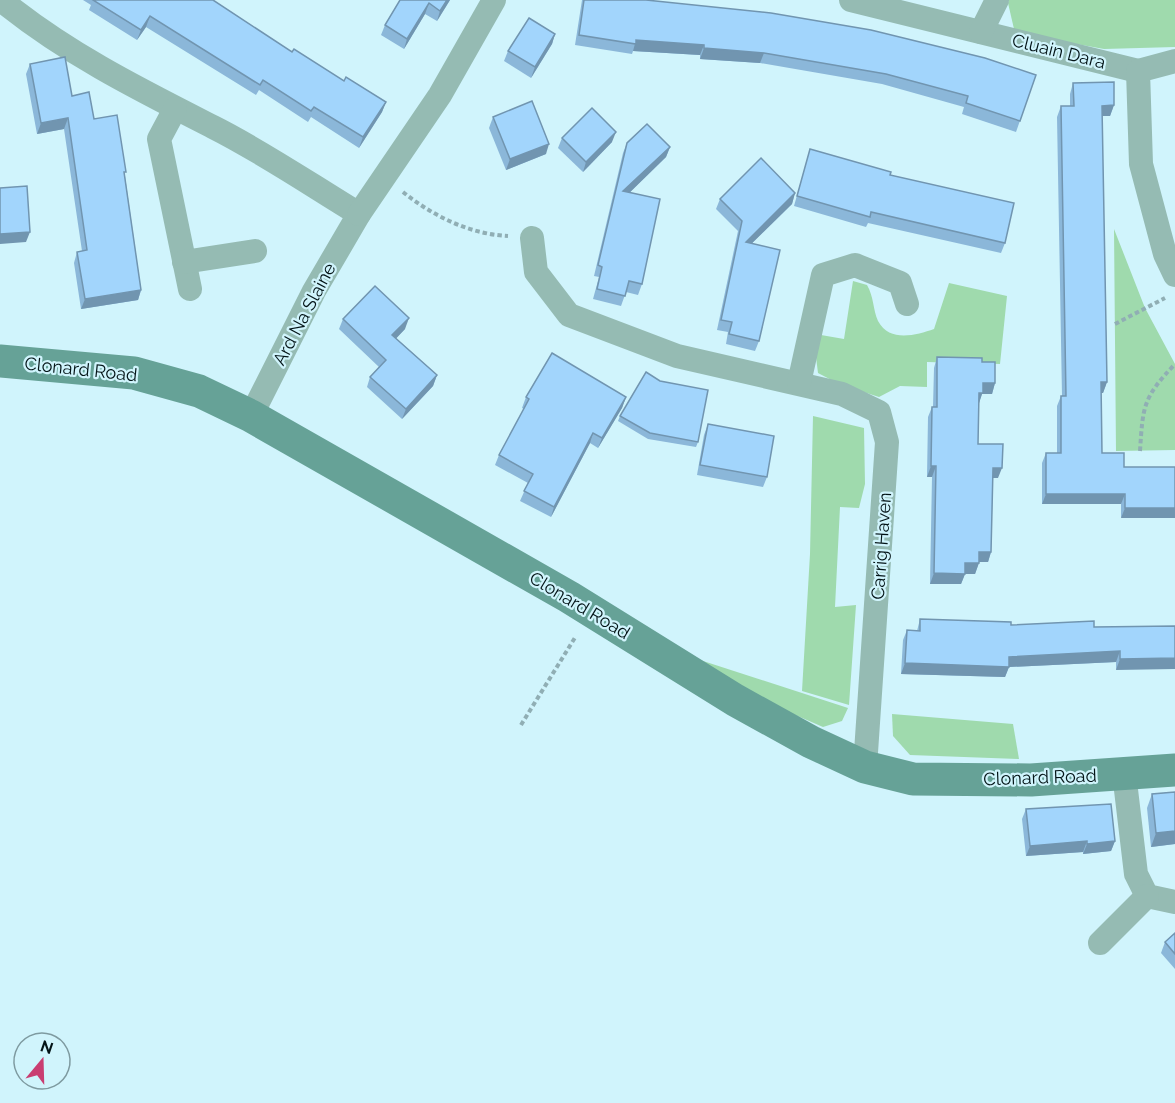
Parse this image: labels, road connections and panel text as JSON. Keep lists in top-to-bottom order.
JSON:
{
  "streets": {
    "street": [
      "Cluain Dara",
      "Ard Na Slaine",
      "Clonard Road",
      "Carrig Haven"
    ]
  },
  "crossings": [
    ["Ard Na Slaine", "Clonard Road"],
    ["Clonard Road", "Carrig Haven"]
  ],
  "north": "top"
}
